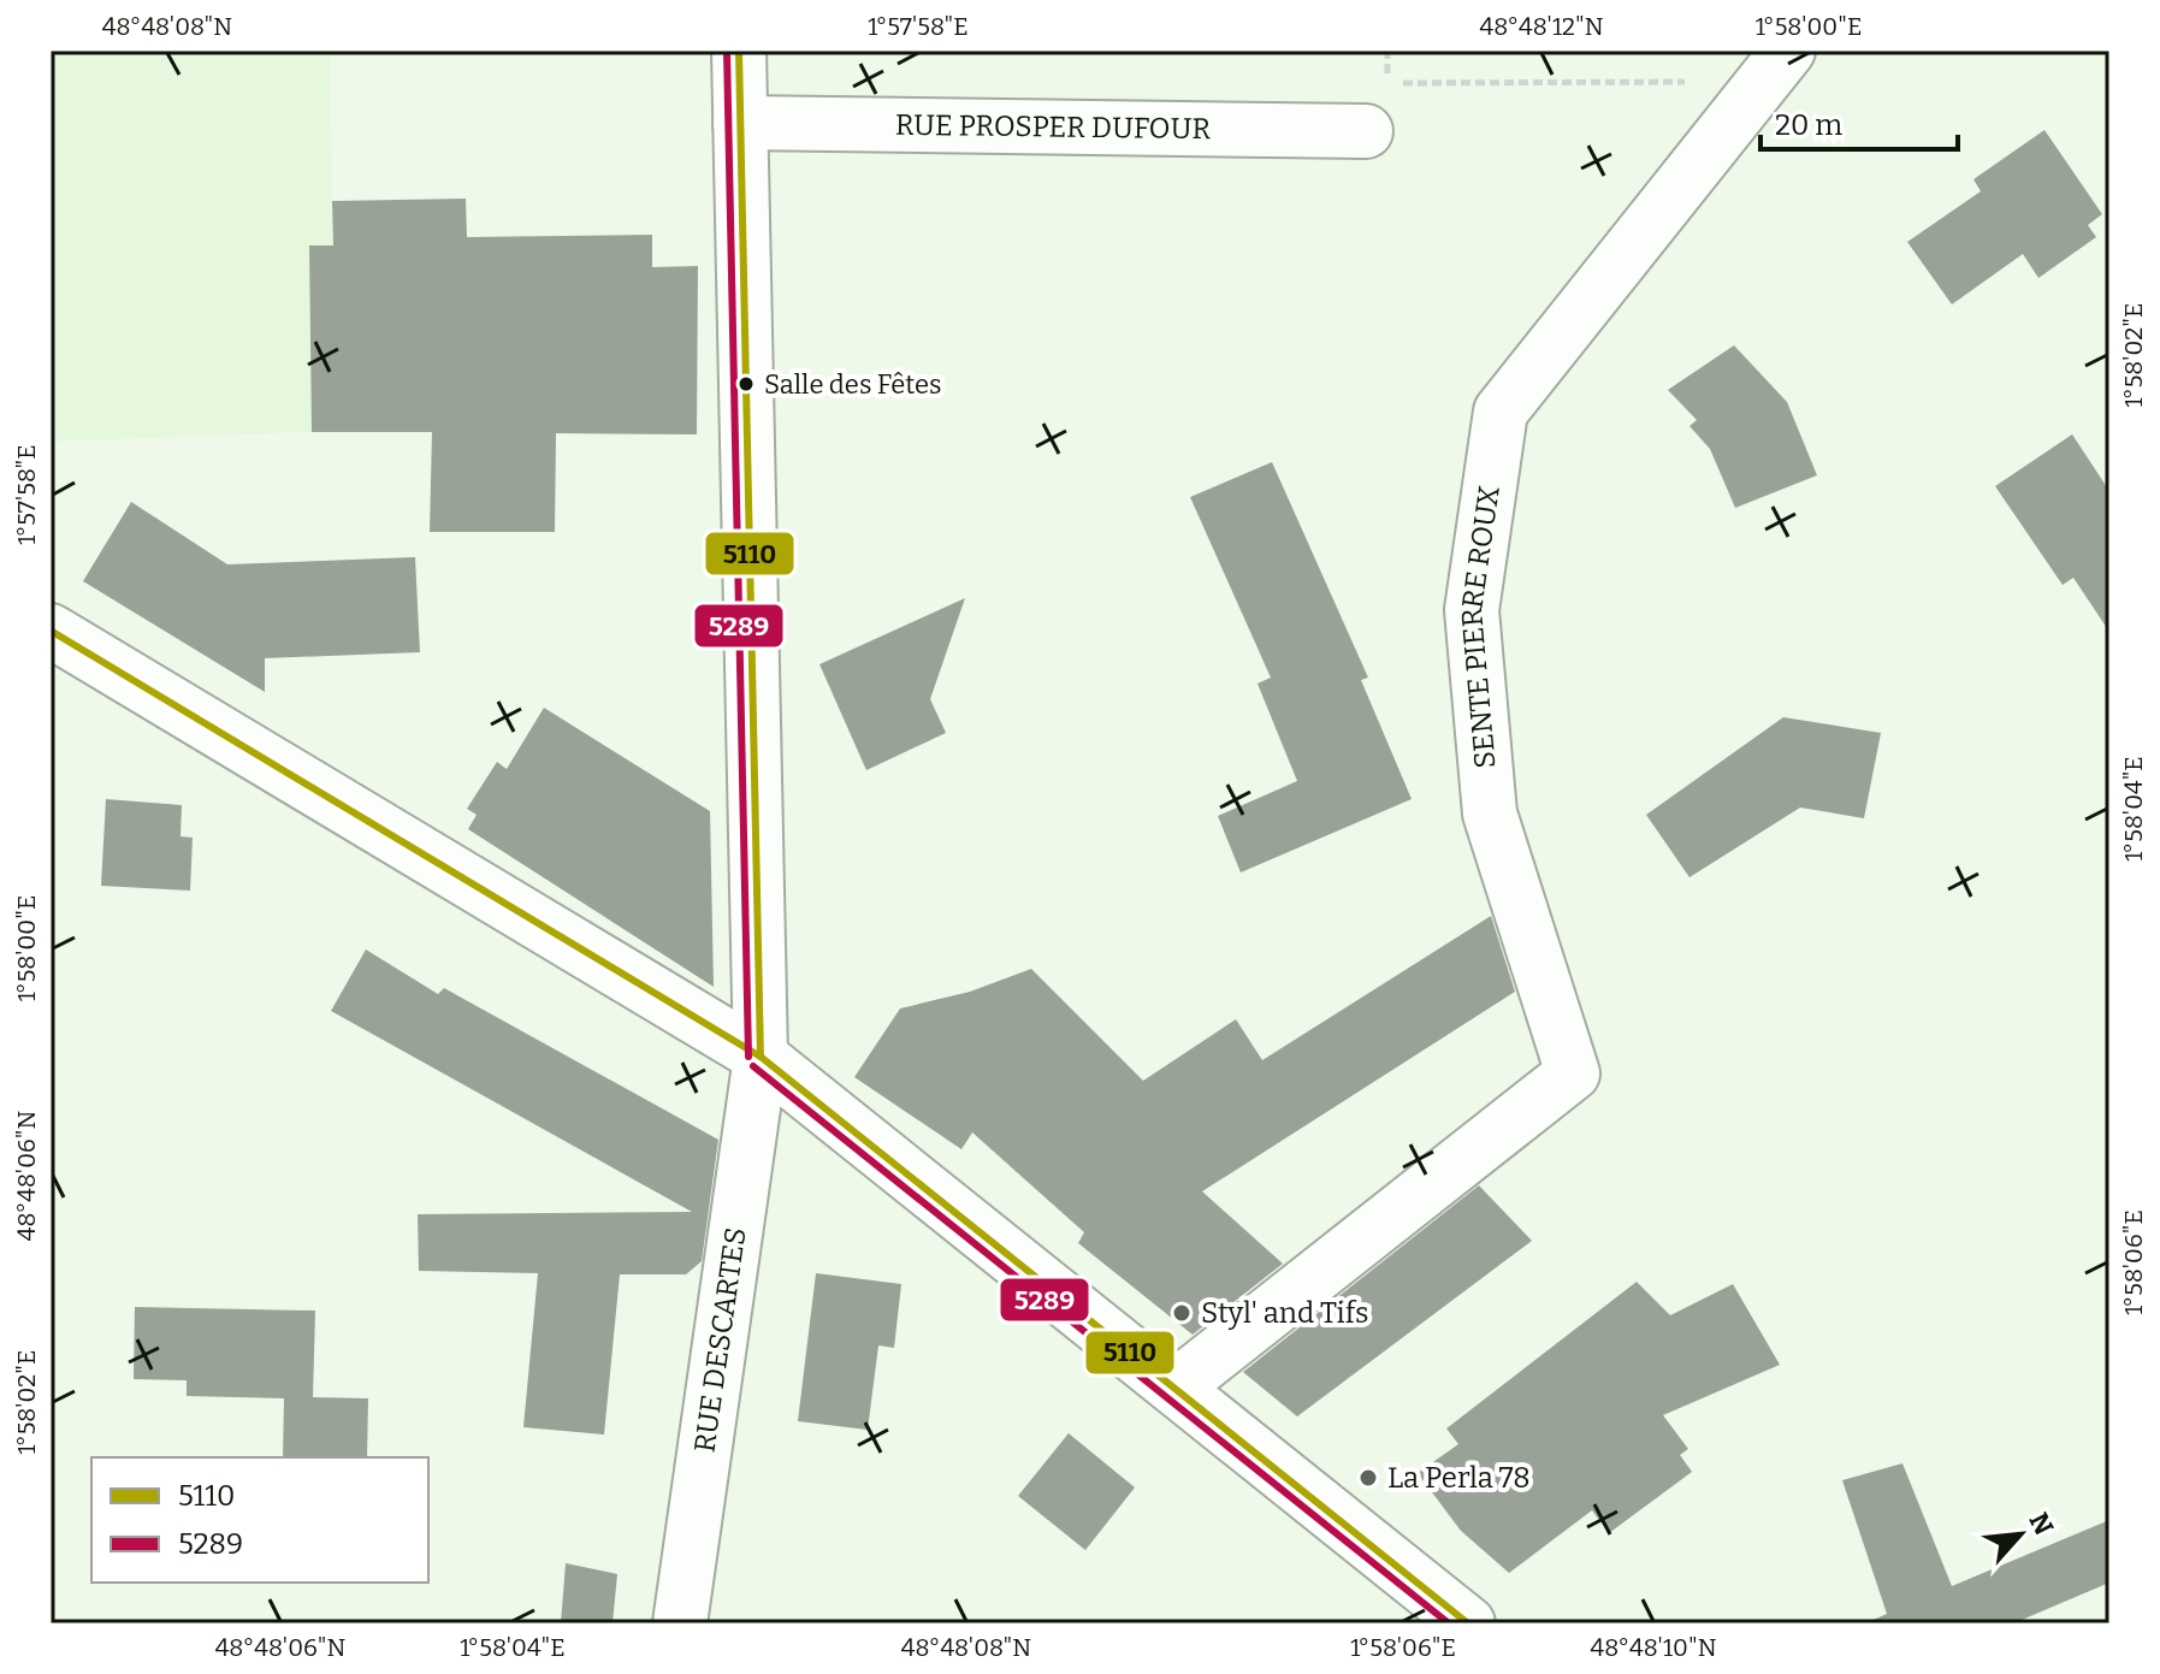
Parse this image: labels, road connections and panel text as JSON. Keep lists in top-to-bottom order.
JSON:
{
  "streets": {
    "street": ["RUE PROSPER DUFOUR", "SENTE PIERRE ROUX", "RUE DESCARTES"]
  },
  "crossings": [
    ["RUE PROSPER DUFOUR", "RUE DESCARTES"]
  ],
  "places": ["Salle des Fêtes", "Styl' and Tifs", "La Perla 78"],
  "lines": ["transit line 5110", "transit line 5289"],
  "legend": ["5110", "5289"],
  "scale_bar": "20 m",
  "north": "top right",
  "coordinates": [
    "48°48'08\"N",
    "1°57'58\"E",
    "48°48'12\"N",
    "1°58'00\"E",
    "1°58'02\"E",
    "1°58'04\"E",
    "48°48'06\"N",
    "1°58'06\"E",
    "48°48'10\"N"
  ]
}
